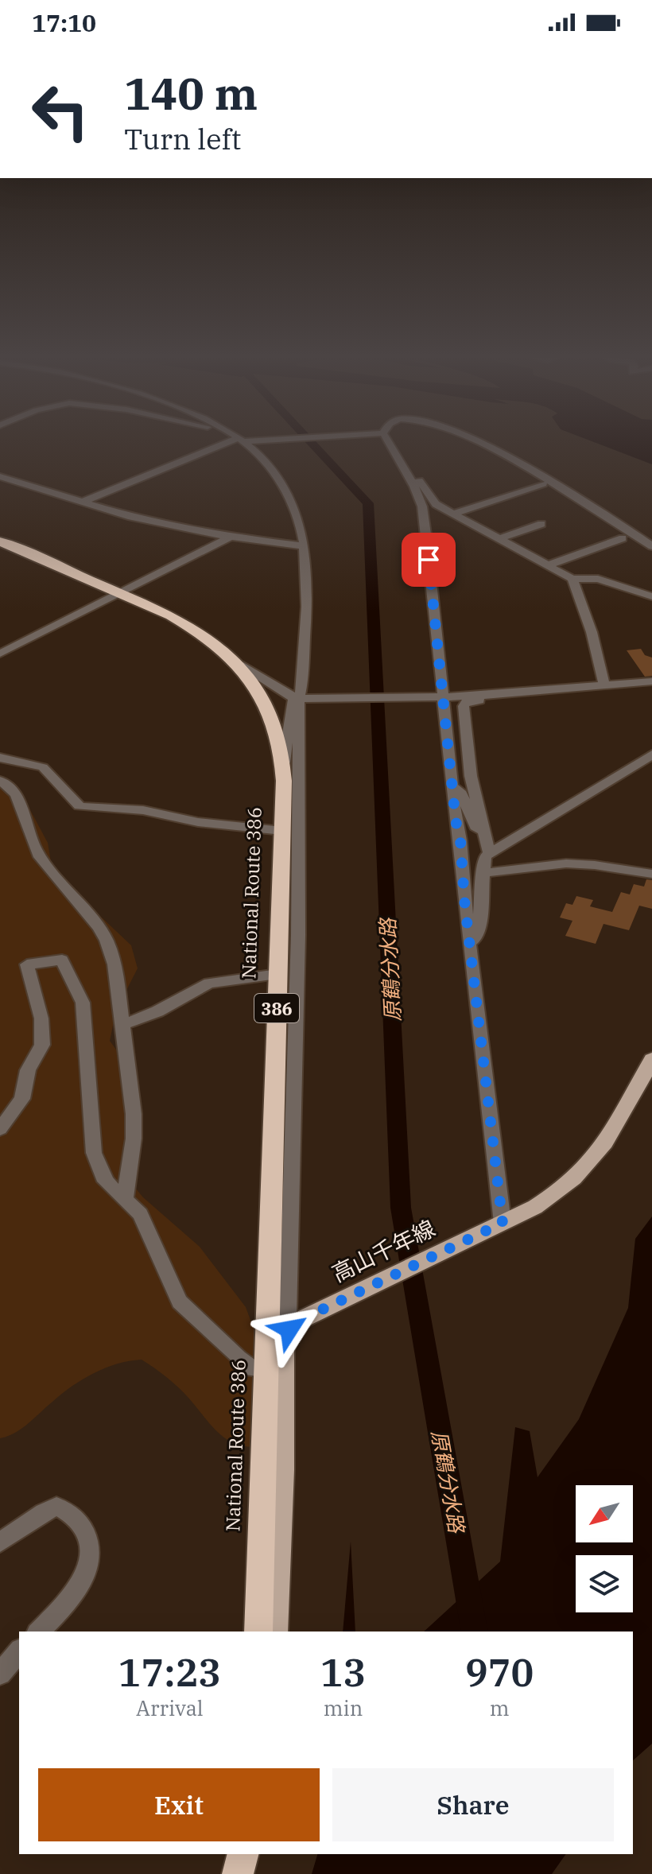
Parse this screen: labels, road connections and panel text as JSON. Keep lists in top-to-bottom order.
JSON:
{
  "streets": {
    "highway": ["National Route 386", "386"],
    "main road": ["高山千年線"]
  },
  "water": ["原鶴分水路"],
  "north": "bottom left",
  "page": {
    "status": "17:10",
    "turn": ["140 m", "Turn left"],
    "eta": [
      "17:23",
      "Arrival",
      "13",
      "min",
      "970",
      "m"
    ],
    "buttons": ["Exit", "Share"]
  }
}
